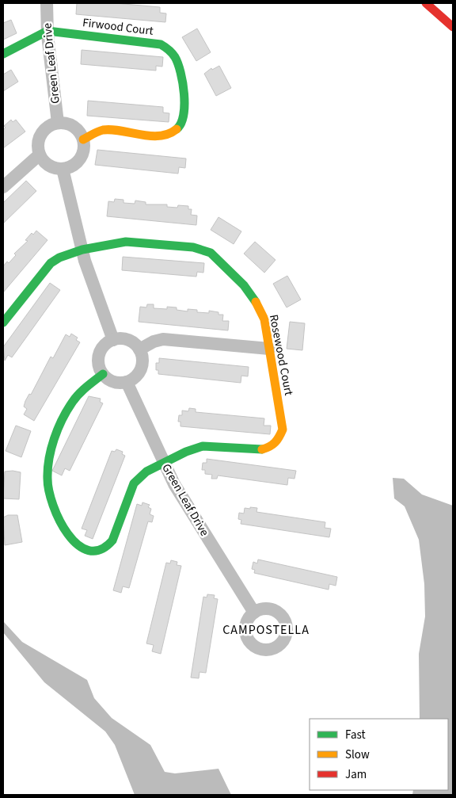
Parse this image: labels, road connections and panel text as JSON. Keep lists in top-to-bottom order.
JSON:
{
  "streets": {
    "street": ["Firwood Court", "Green Leaf Drive", "Rosewood Court"]
  },
  "crossings": [
    ["Firwood Court", "Green Leaf Drive"],
    ["Green Leaf Drive", "Rosewood Court"]
  ],
  "districts": ["CAMPOSTELLA"],
  "legend": ["Fast", "Slow", "Jam"]
}
